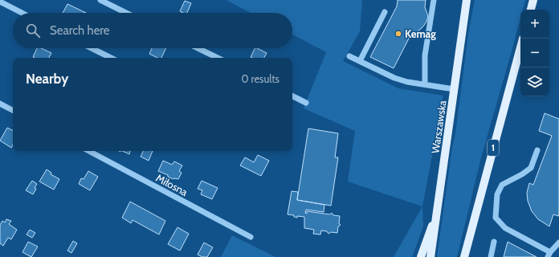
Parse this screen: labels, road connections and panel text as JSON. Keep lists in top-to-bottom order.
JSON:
{
  "streets": {
    "main road": ["Warszawska", "1"],
    "street": ["Miłosna"]
  },
  "places": ["Kemag"],
  "page": {
    "map_buttons": ["+", "−"],
    "search": "Search here",
    "heading": ["Nearby", "0 results"]
  }
}
